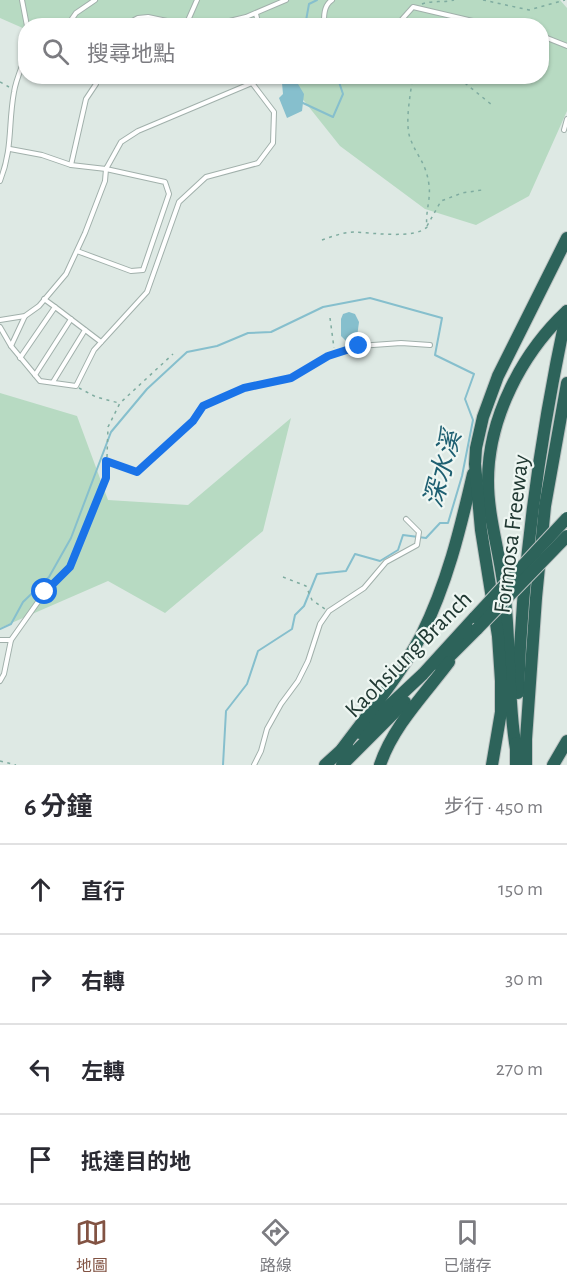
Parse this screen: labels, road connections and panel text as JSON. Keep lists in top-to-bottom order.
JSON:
{
  "streets": {
    "highway": ["Formosa Freeway", "Kaohsiung Branch"]
  },
  "water": ["深水溪"],
  "page": {
    "search": "搜尋地點",
    "heading": ["6 分鐘", "步行 · 450 m"],
    "list": [
      ["直行", "150 m"],
      ["右轉", "30 m"],
      ["左轉", "270 m"],
      "抵達目的地"
    ],
    "nav": ["地圖", "路線", "已儲存"]
  }
}
